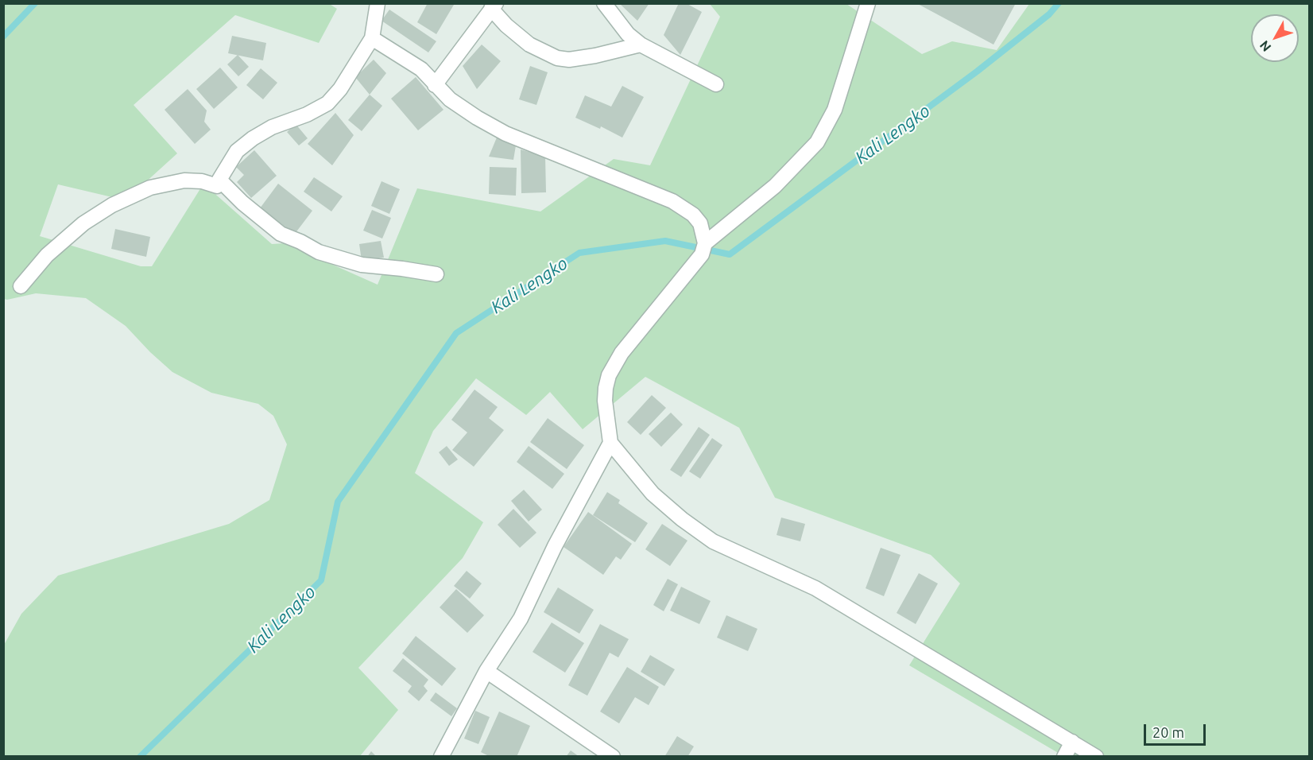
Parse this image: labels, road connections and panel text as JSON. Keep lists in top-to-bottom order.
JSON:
{
  "water": ["Kali Lengko"],
  "scale_bar": "20 m",
  "north": "bottom left"
}
